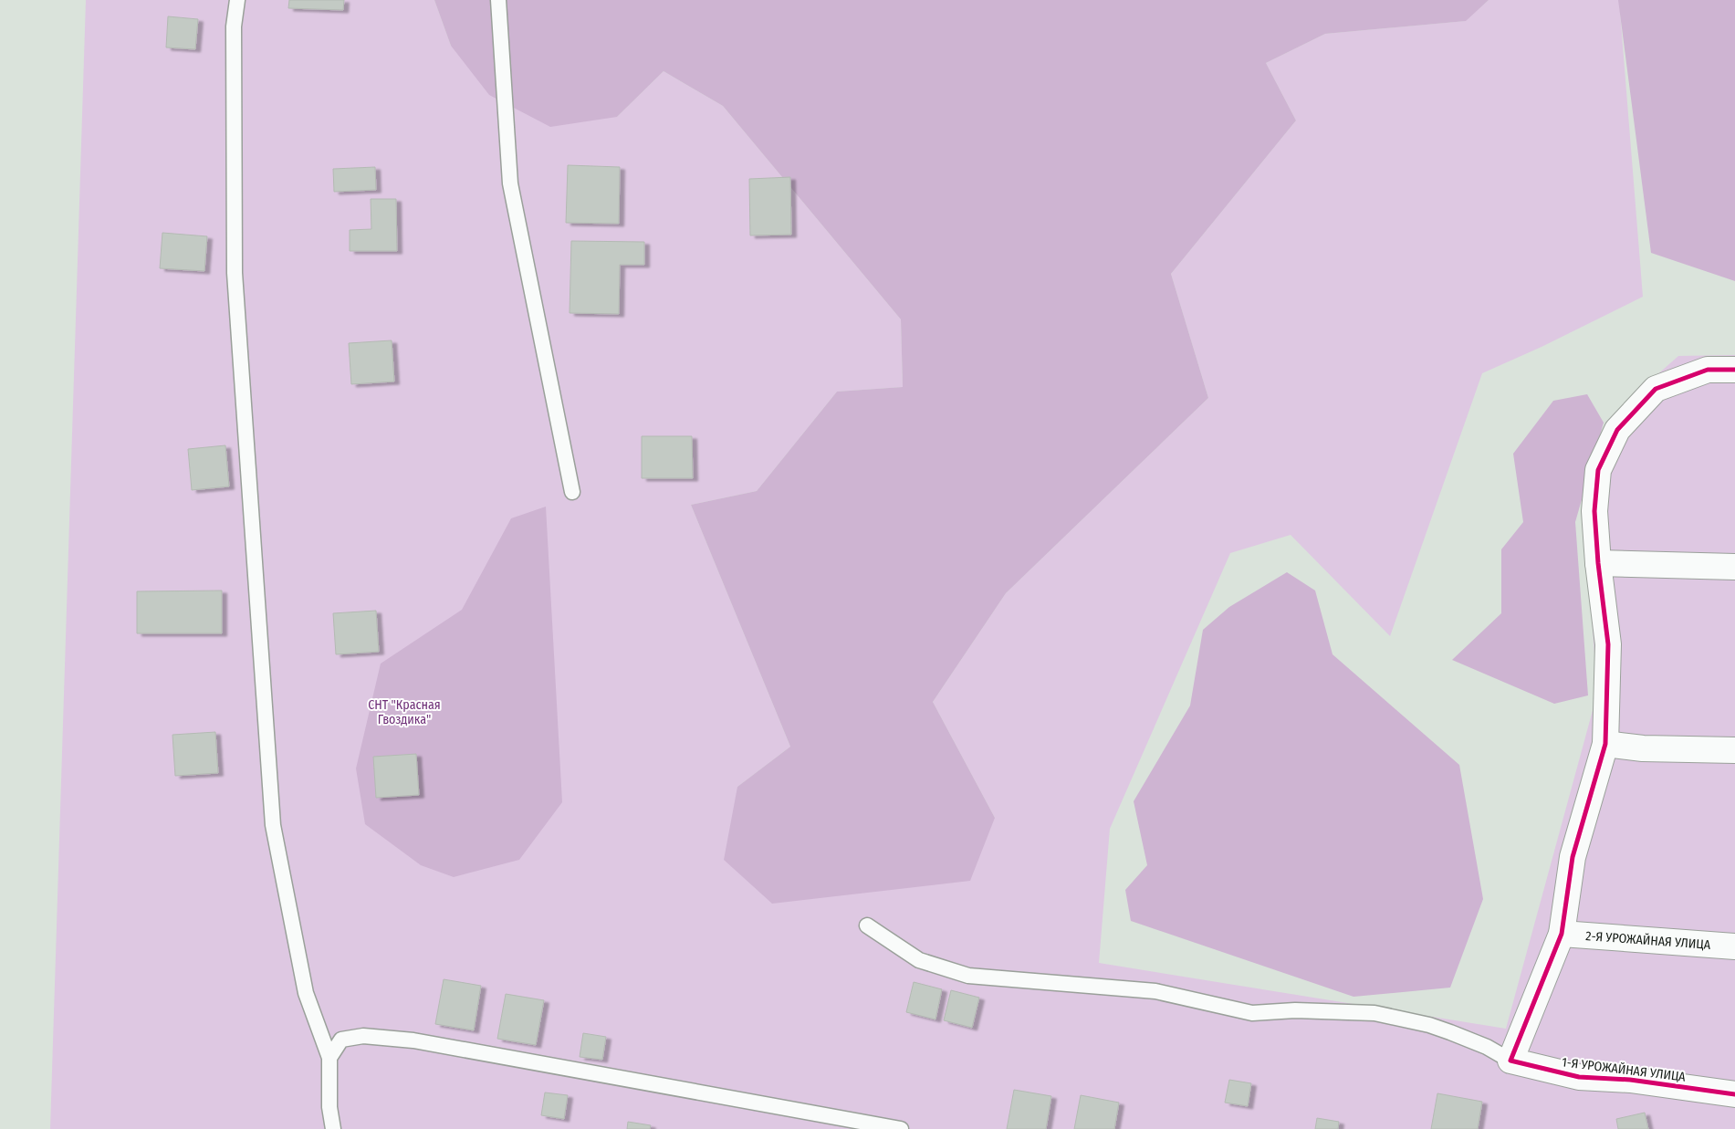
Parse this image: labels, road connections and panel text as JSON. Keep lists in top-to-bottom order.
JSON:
{
  "streets": {
    "street": ["2-Я УРОЖАЙНАЯ УЛИЦА", "1-Я УРОЖАЙНАЯ УЛИЦА"]
  },
  "parks": ["СНТ \"Красная Гвоздика\""]
}
